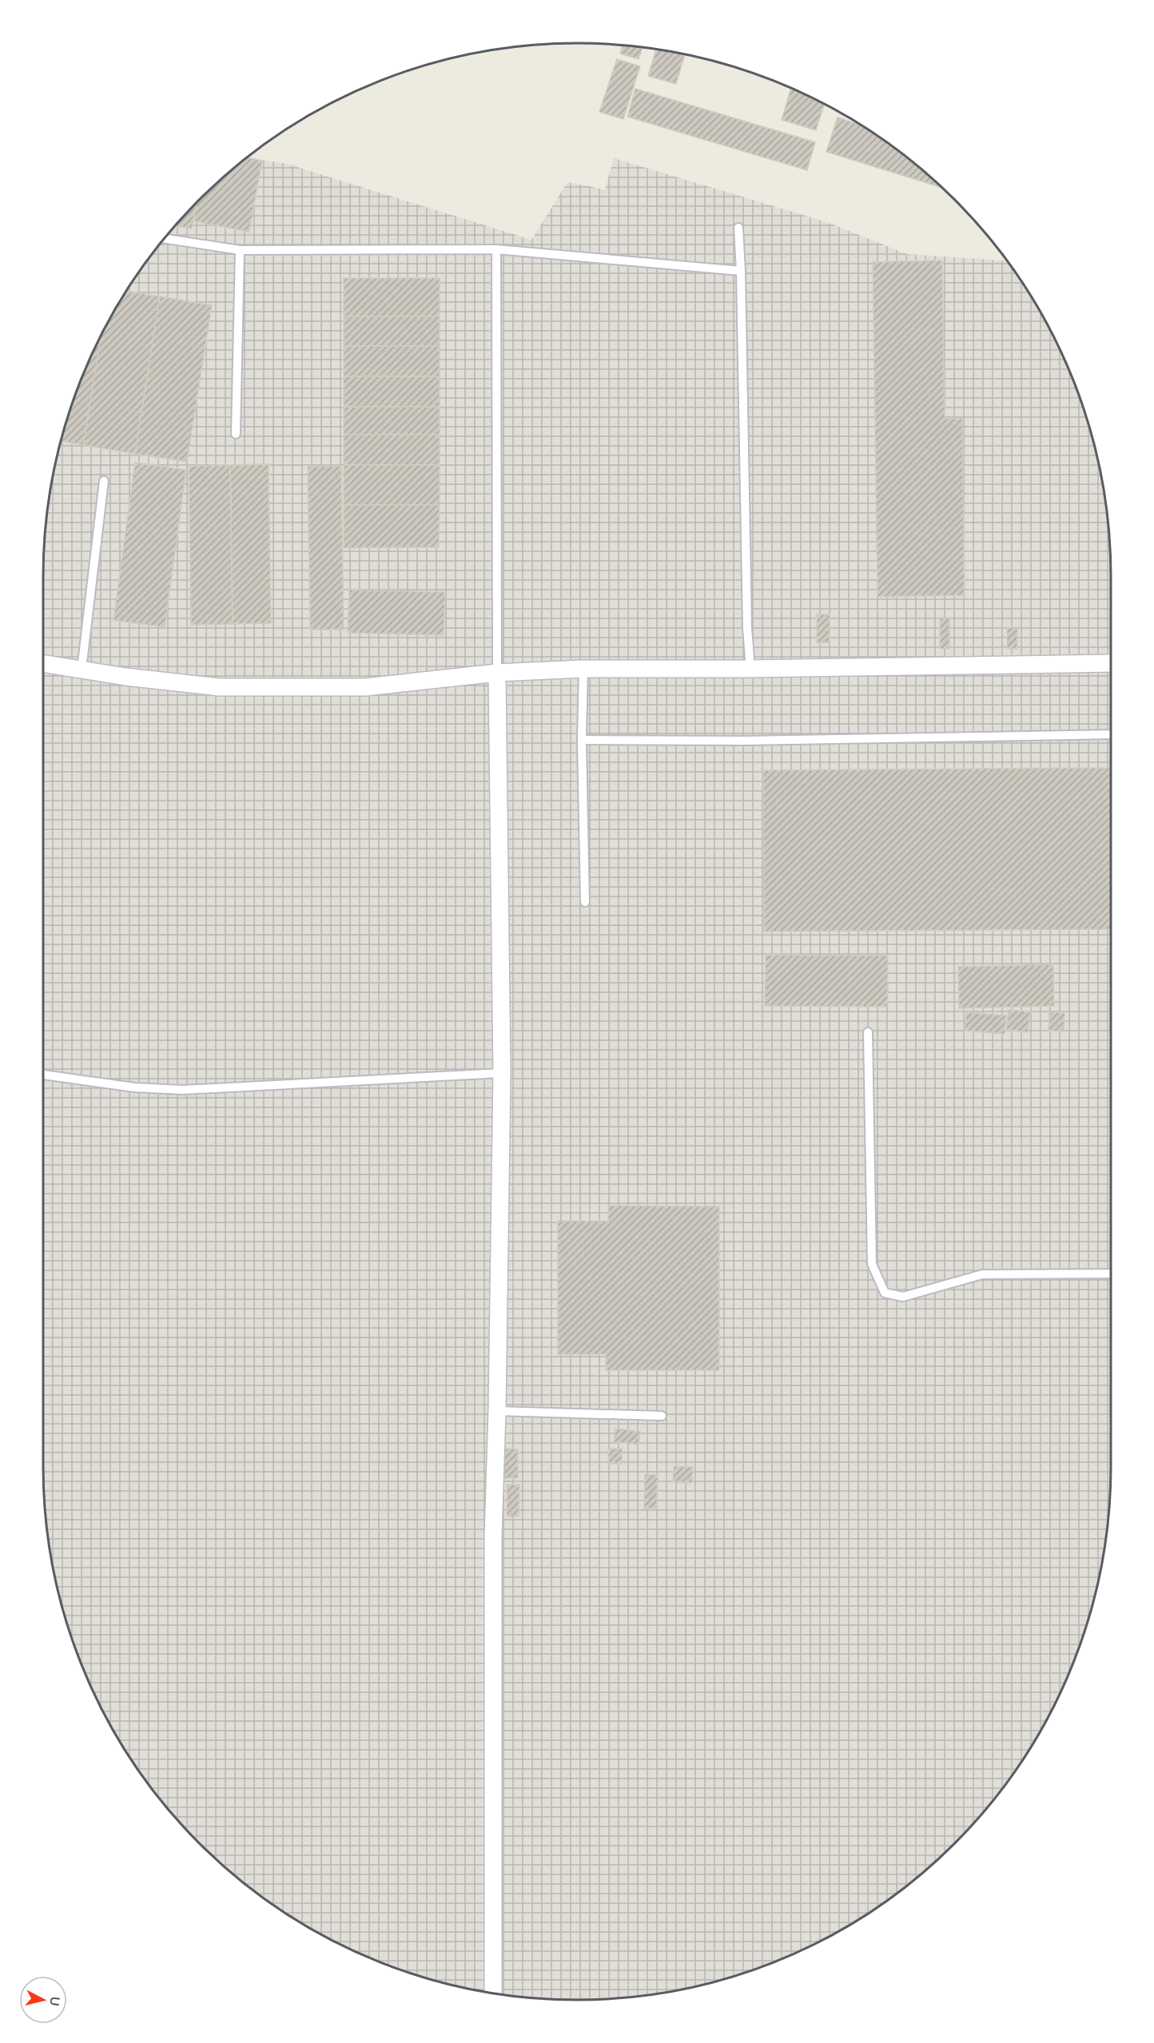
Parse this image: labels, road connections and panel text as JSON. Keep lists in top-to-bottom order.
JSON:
{
  "north": "right"
}
